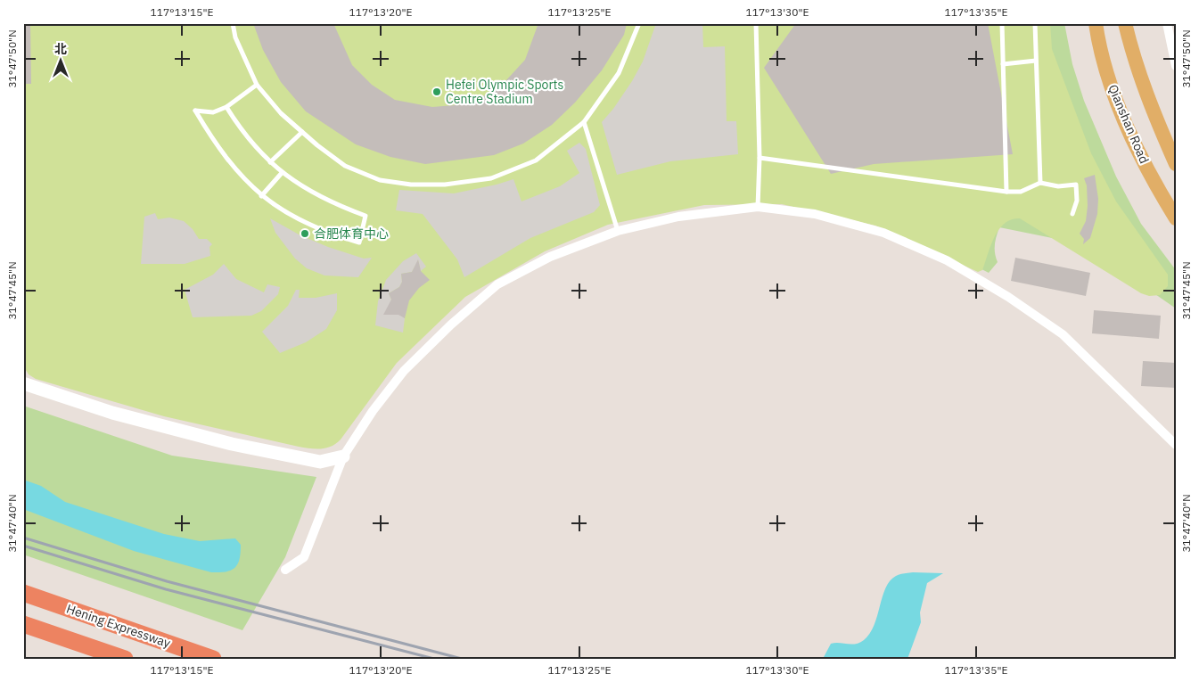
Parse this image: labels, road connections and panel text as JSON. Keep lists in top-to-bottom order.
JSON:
{
  "streets": {
    "highway": ["Hening Expressway"],
    "main road": ["Qianshan Road"]
  },
  "places": ["Hefei Olympic Sports Centre Stadium", "合肥体育中心"],
  "north": "top",
  "coordinates": [
    "117°13'15\"E",
    "117°13'20\"E",
    "117°13'25\"E",
    "117°13'30\"E",
    "117°13'35\"E",
    "31°47'50\"N",
    "31°47'45\"N",
    "31°47'40\"N"
  ]
}
